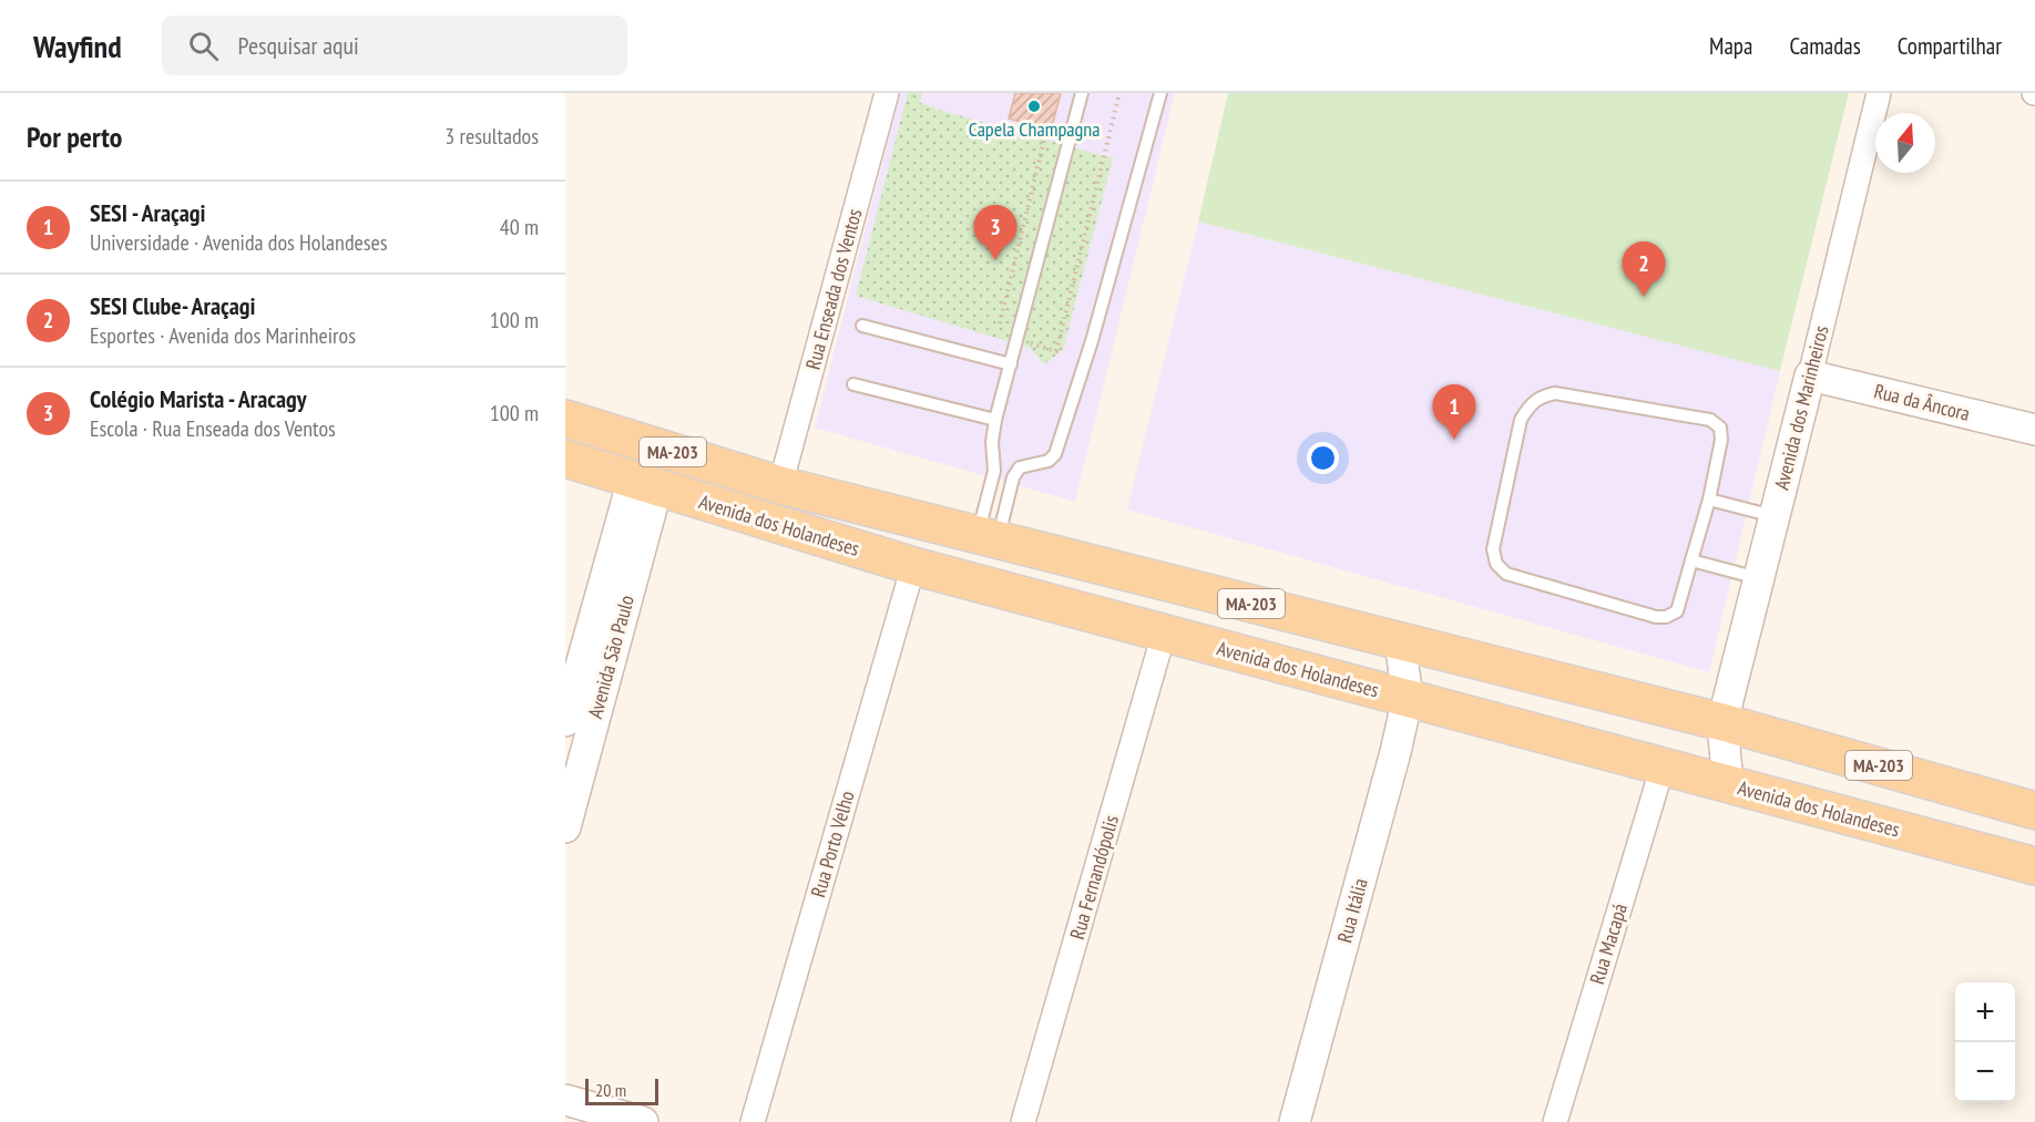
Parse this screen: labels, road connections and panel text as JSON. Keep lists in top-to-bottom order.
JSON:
{
  "streets": {
    "main road": ["MA-203", "Avenida dos Holandeses"],
    "street": [
      "Rua Enseada dos Ventos",
      "Rua da Âncora",
      "Avenida dos Marinheiros",
      "Avenida São Paulo",
      "Rua Porto Velho",
      "Rua Fernandópolis",
      "Rua Itália",
      "Rua Macapá"
    ]
  },
  "crossings": [
    ["Rua Enseada dos Ventos", "Avenida dos Holandeses"],
    ["Rua da Âncora", "Avenida dos Marinheiros"],
    ["Avenida dos Marinheiros", "Avenida dos Holandeses"],
    ["Avenida dos Holandeses", "Avenida São Paulo"],
    ["Avenida dos Holandeses", "Rua Porto Velho"],
    ["Avenida dos Holandeses", "Rua Fernandópolis"],
    ["Avenida dos Holandeses", "Rua Itália"],
    ["Avenida dos Holandeses", "Rua Macapá"]
  ],
  "places": ["Capela Champagna"],
  "scale_bar": "20 m",
  "north": "top",
  "page": {
    "header": "Wayfind",
    "search": "Pesquisar aqui",
    "nav": ["Mapa", "Camadas", "Compartilhar"],
    "heading": ["Por perto", "3 resultados"],
    "list": [
      {
        "mark": "1",
        "name": "SESI - Araçagi",
        "note": "Universidade · Avenida dos Holandeses",
        "value": "40 m"
      },
      {
        "mark": "2",
        "name": "SESI Clube- Araçagi",
        "note": "Esportes · Avenida dos Marinheiros",
        "value": "100 m"
      },
      {
        "mark": "3",
        "name": "Colégio Marista - Aracagy",
        "note": "Escola · Rua Enseada dos Ventos",
        "value": "100 m"
      }
    ],
    "pins": ["3", "2", "1"],
    "map_buttons": ["+", "−"],
    "scale": "20 m"
  }
}
